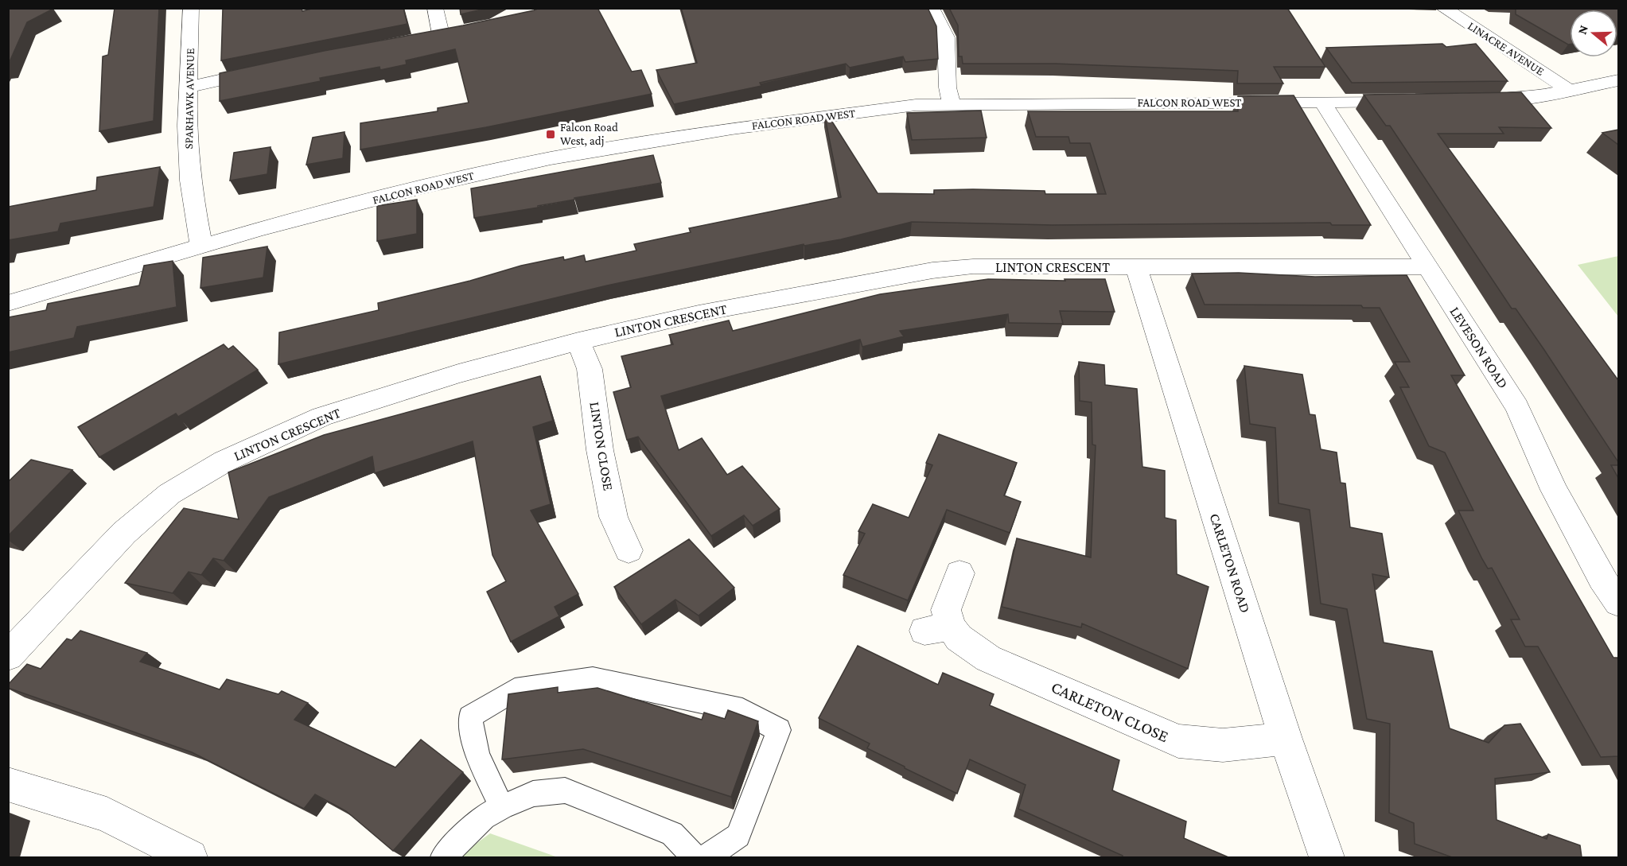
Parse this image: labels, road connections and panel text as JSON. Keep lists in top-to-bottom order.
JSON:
{
  "streets": {
    "street": [
      "LINACRE AVENUE",
      "SPARHAWK AVENUE",
      "FALCON ROAD WEST",
      "LINTON CRESCENT",
      "LEVESON ROAD",
      "LINTON CLOSE",
      "CARLETON ROAD",
      "CARLETON CLOSE"
    ]
  },
  "crossings": [
    ["SPARHAWK AVENUE", "FALCON ROAD WEST"],
    ["FALCON ROAD WEST", "LEVESON ROAD"],
    ["LINTON CRESCENT", "LEVESON ROAD"],
    ["LINTON CRESCENT", "LINTON CLOSE"],
    ["LINTON CRESCENT", "CARLETON ROAD"],
    ["CARLETON ROAD", "CARLETON CLOSE"]
  ],
  "places": {
    "transit": ["Falcon Road West, adj"]
  },
  "north": "left"
}
